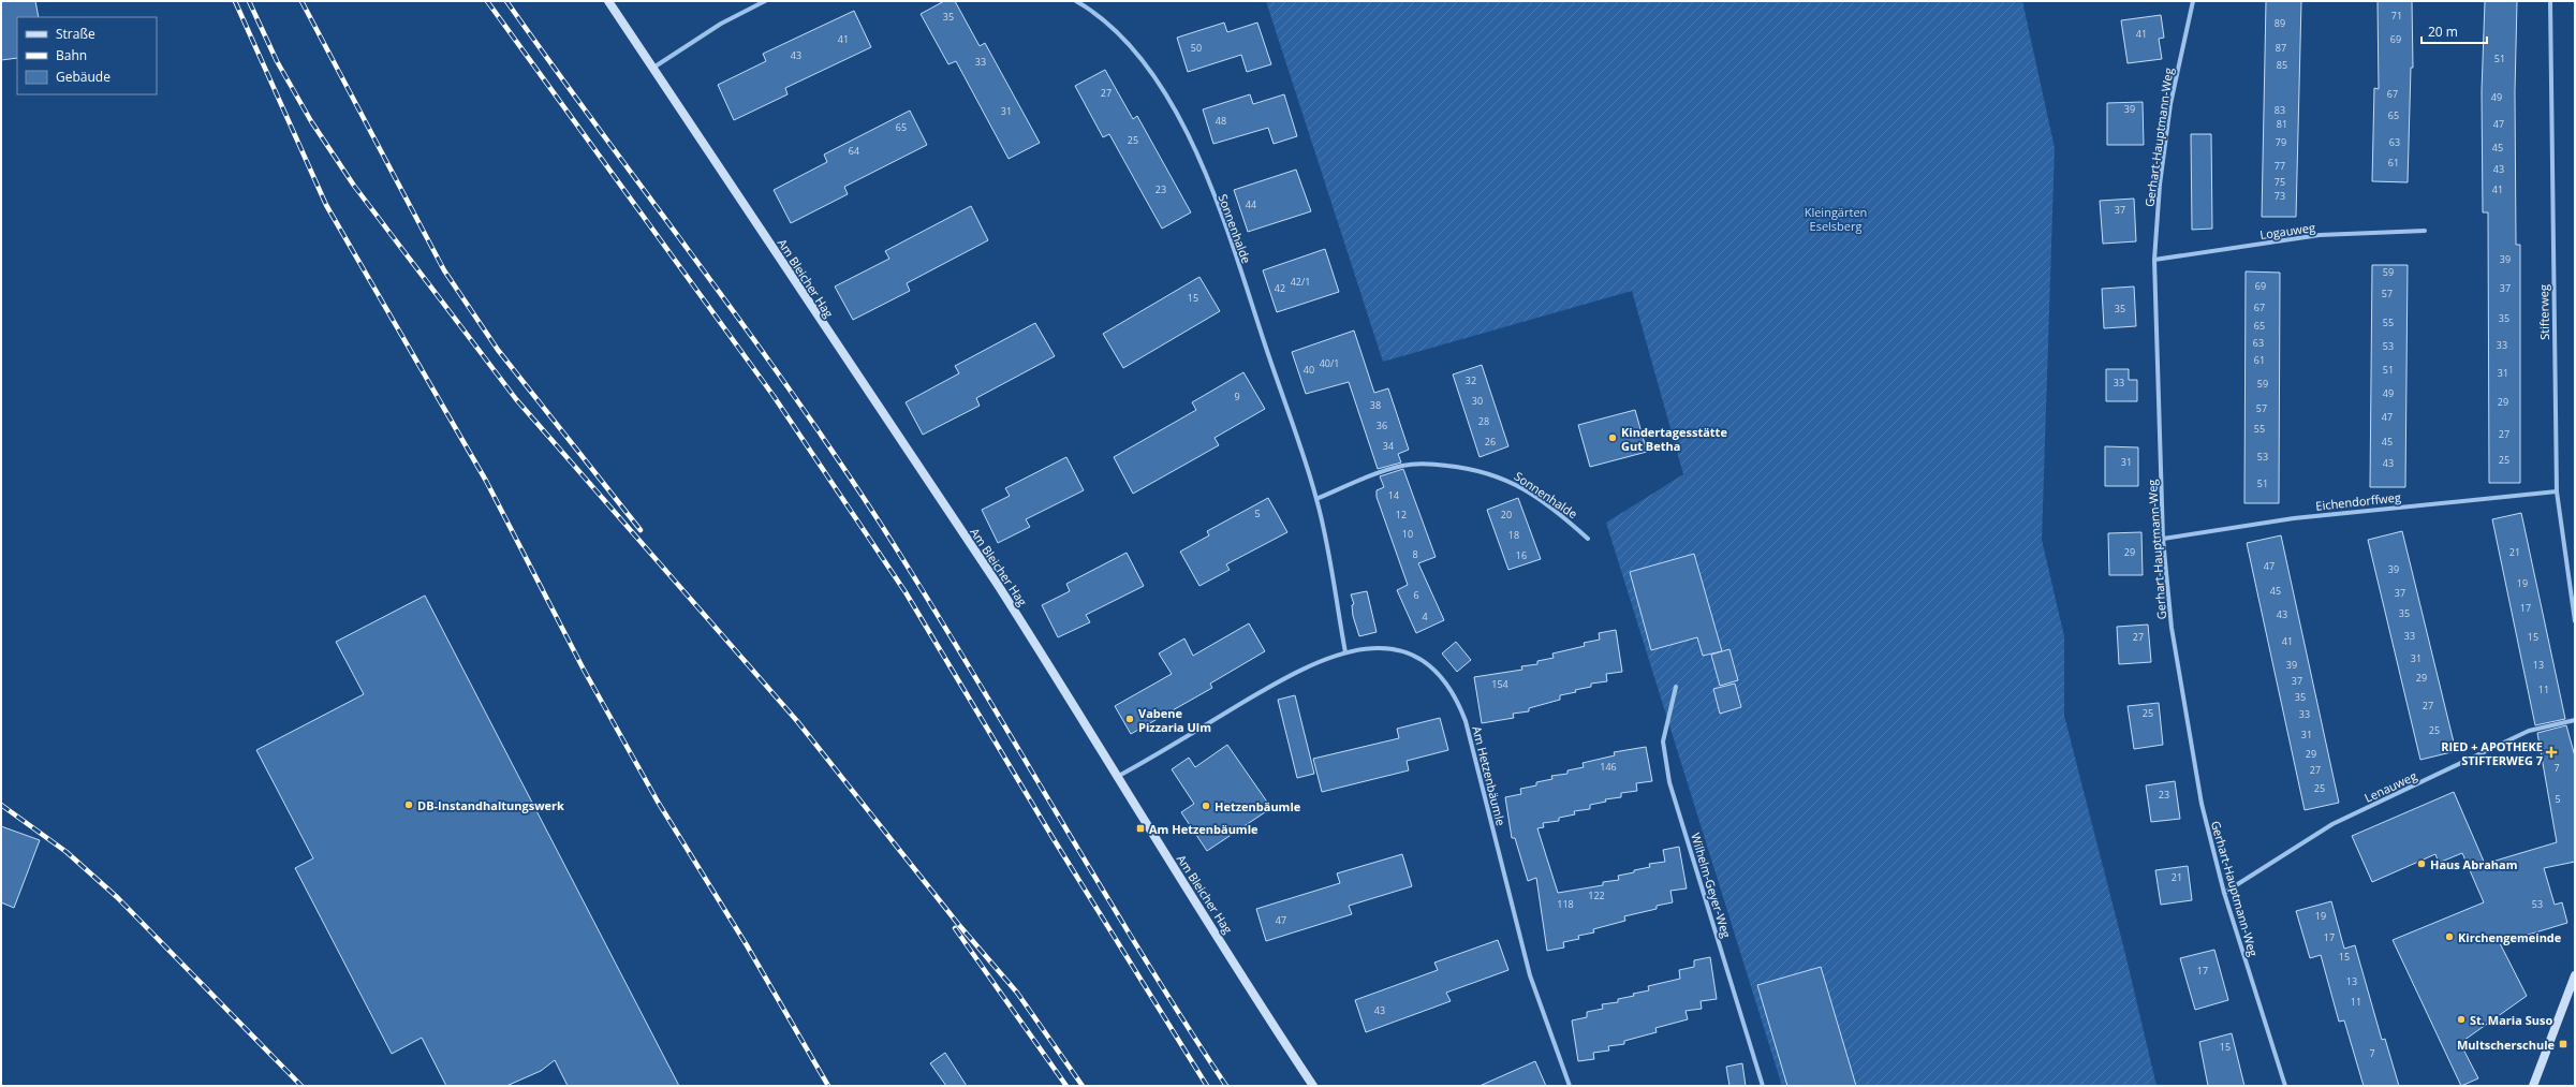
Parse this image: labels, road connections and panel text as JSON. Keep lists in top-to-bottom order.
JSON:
{
  "streets": {
    "street": [
      "Gerhart-Hauptmann-Weg",
      "Sonnenhalde",
      "Logauweg",
      "Am Bleicher Hag",
      "Stifterweg",
      "Eichendorffweg",
      "Am Hetzenbäumle",
      "Lenauweg",
      "Wilhelm-Geyer-Weg"
    ]
  },
  "crossings": [
    ["Gerhart-Hauptmann-Weg", "Logauweg"],
    ["Gerhart-Hauptmann-Weg", "Eichendorffweg"],
    ["Gerhart-Hauptmann-Weg", "Lenauweg"],
    ["Sonnenhalde", "Am Hetzenbäumle"],
    ["Am Bleicher Hag", "Am Hetzenbäumle"],
    ["Stifterweg", "Eichendorffweg"]
  ],
  "parks": ["Kleingärten Eselsberg"],
  "places": {
    "other": [
      "Kindertagesstätte Gut Betha",
      "Vabene Pizzaria Ulm",
      "DB-Instandhaltungswerk",
      "Hetzenbäumle",
      "Haus Abraham",
      "Kirchengemeinde",
      "St. Maria Suso"
    ],
    "health": ["RIED + APOTHEKE STIFTERWEG 7"],
    "transit": ["Am Hetzenbäumle", "Multscherschule"]
  },
  "house_numbers": [
    "71",
    "35",
    "89",
    "41",
    "41",
    "69",
    "50",
    "87",
    "43",
    "51",
    "33",
    "85",
    "27",
    "67",
    "49",
    "39",
    "83",
    "31",
    "65",
    "48",
    "81",
    "47",
    "65",
    "25",
    "79",
    "63",
    "45",
    "64",
    "61",
    "77",
    "43",
    "75",
    "23",
    "41",
    "73",
    "44",
    "37",
    "39",
    "59",
    "42/1",
    "69",
    "42",
    "37",
    "57",
    "15",
    "67",
    "35",
    "35",
    "55",
    "65",
    "63",
    "33",
    "53",
    "61",
    "40/1",
    "40",
    "51",
    "31",
    "32",
    "33",
    "59",
    "49",
    "9",
    "30",
    "29",
    "38",
    "57",
    "47",
    "28",
    "36",
    "55",
    "27",
    "26",
    "45",
    "34",
    "53",
    "25",
    "31",
    "43",
    "51",
    "14",
    "5",
    "12",
    "20",
    "10",
    "18",
    "29",
    "21",
    "8",
    "16",
    "47",
    "39",
    "19",
    "45",
    "37",
    "6",
    "17",
    "35",
    "43",
    "4",
    "33",
    "27",
    "15",
    "41",
    "31",
    "39",
    "13",
    "29",
    "37",
    "154",
    "11",
    "35",
    "27",
    "25",
    "33",
    "25",
    "31",
    "29",
    "146",
    "7",
    "27",
    "25",
    "23",
    "5",
    "21",
    "122",
    "118",
    "53",
    "19",
    "47",
    "17",
    "15",
    "17",
    "13",
    "11",
    "43",
    "15",
    "7"
  ],
  "legend": ["Straße", "Bahn", "Gebäude"],
  "scale_bar": "20 m"
}
